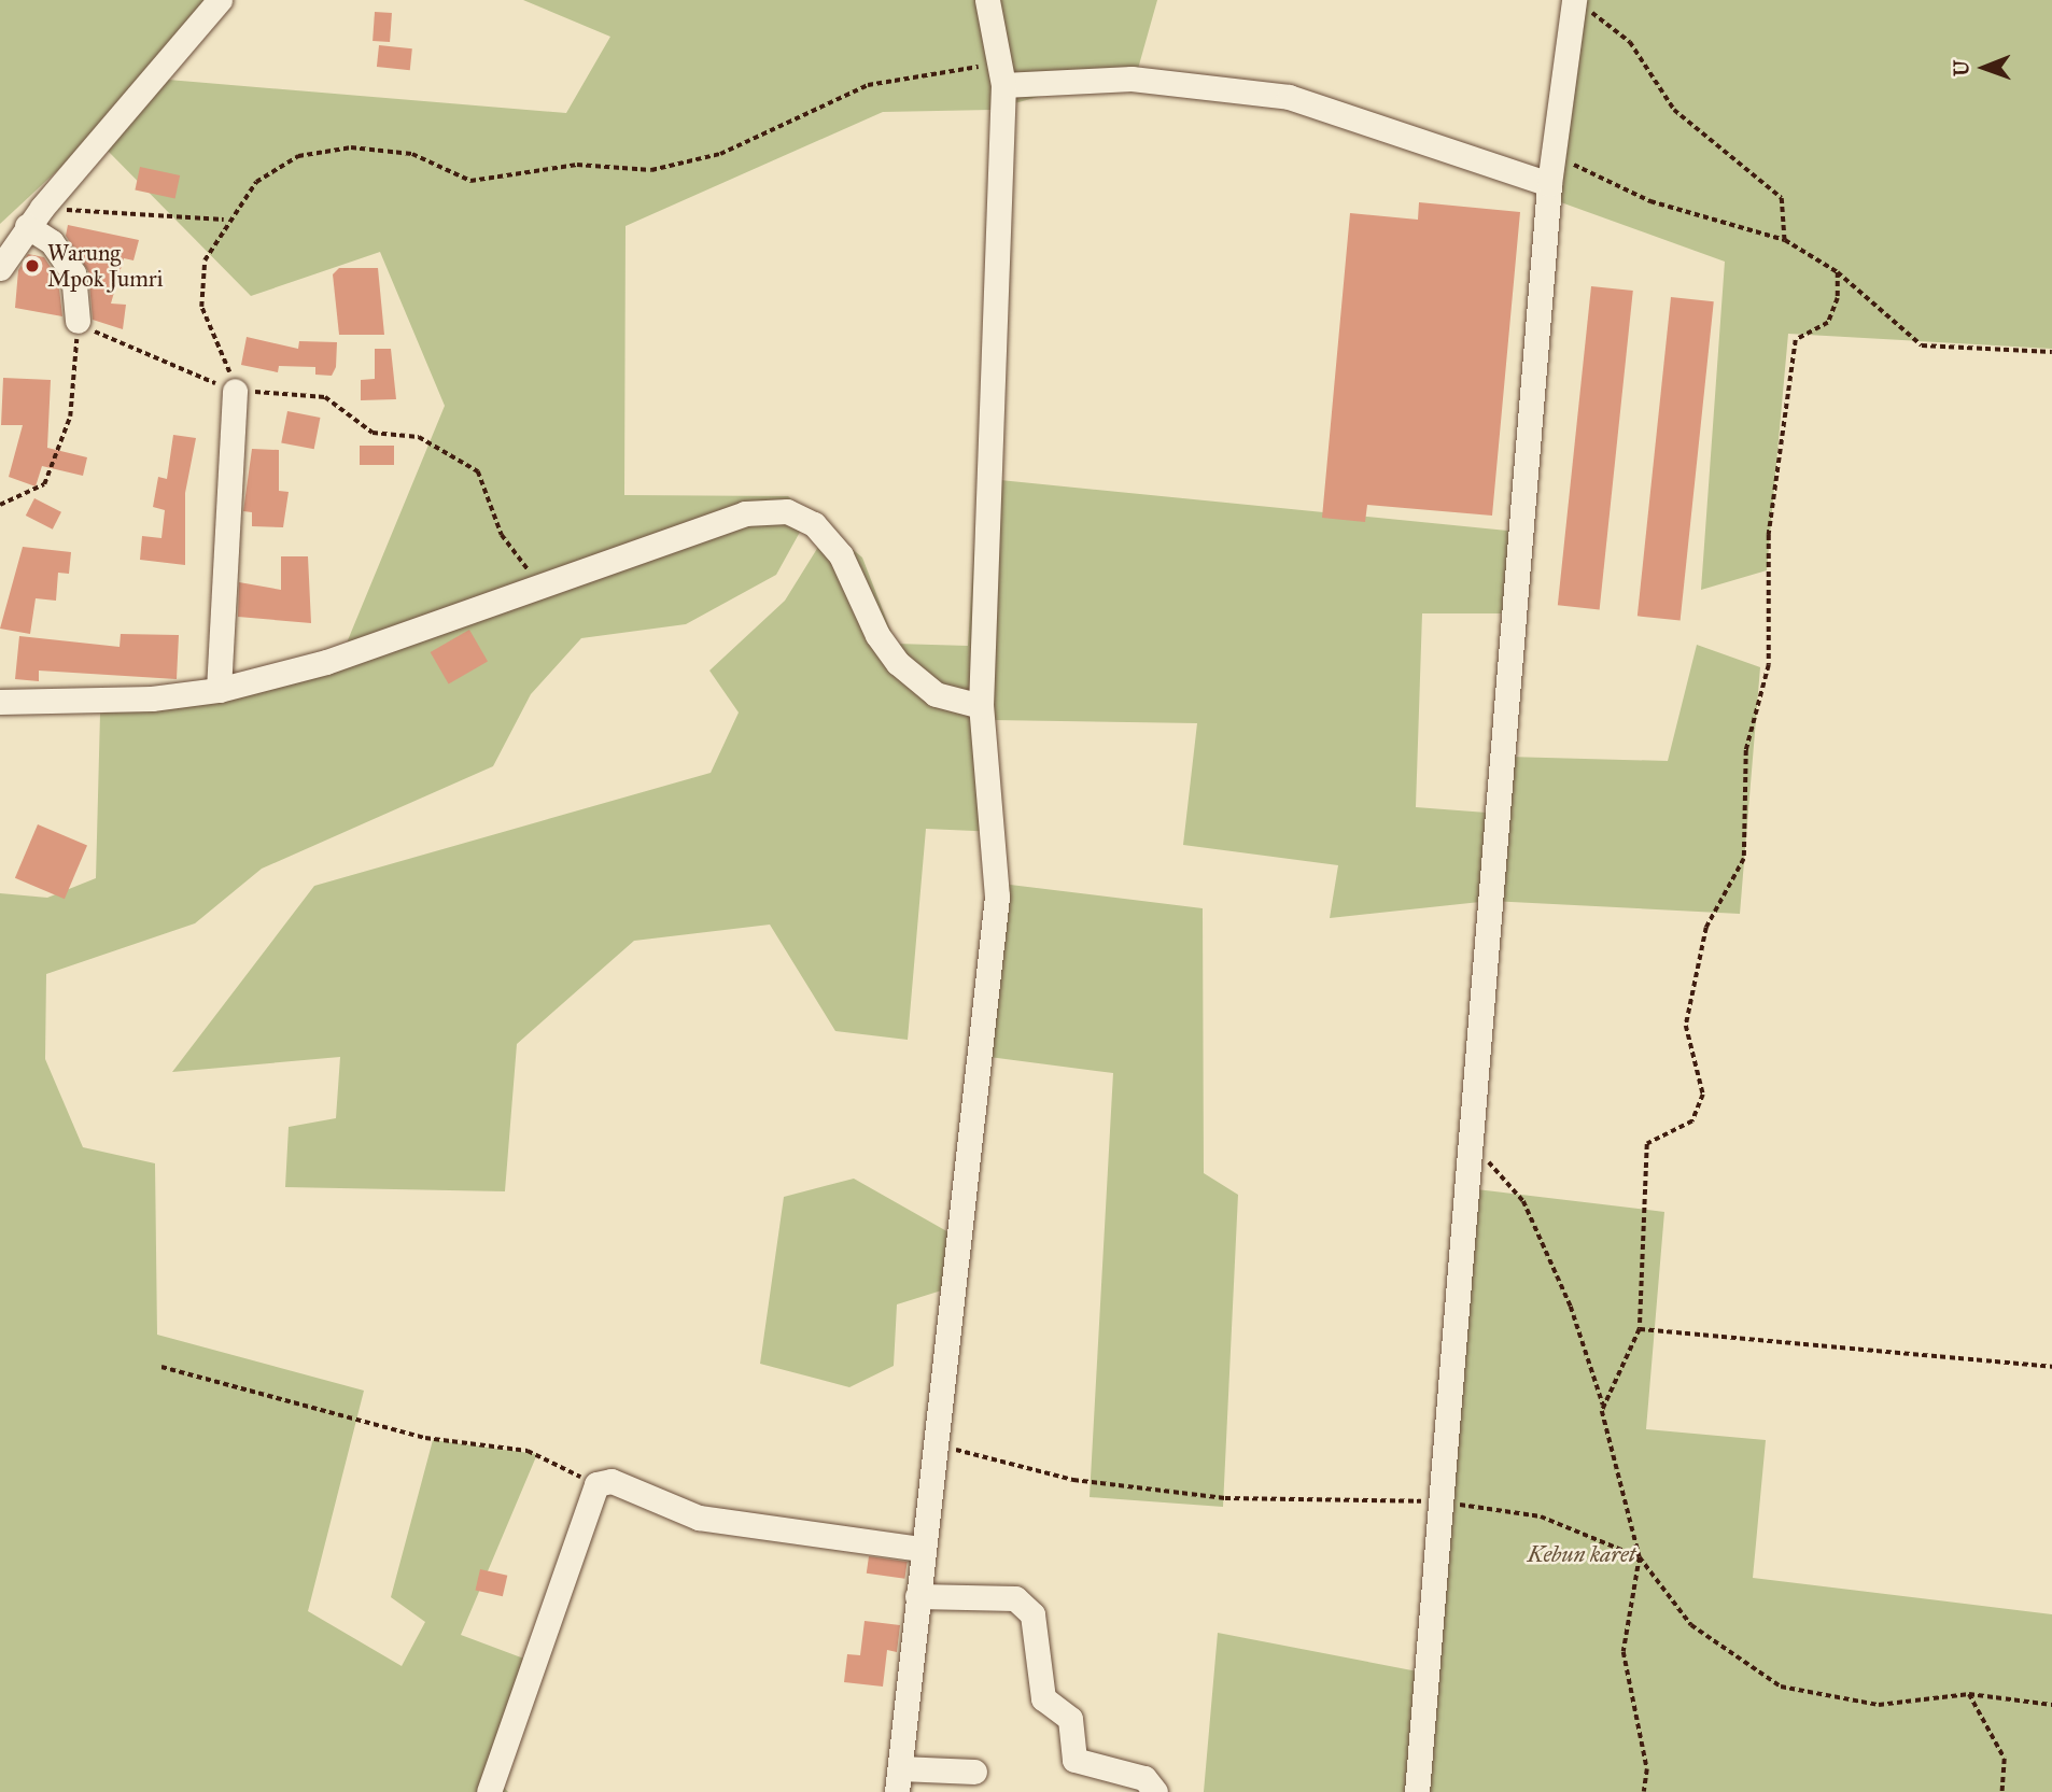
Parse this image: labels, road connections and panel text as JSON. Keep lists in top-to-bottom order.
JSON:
{
  "parks": ["Kebun karet"],
  "places": ["Warung Mpok Jumri"],
  "north": "left"
}
